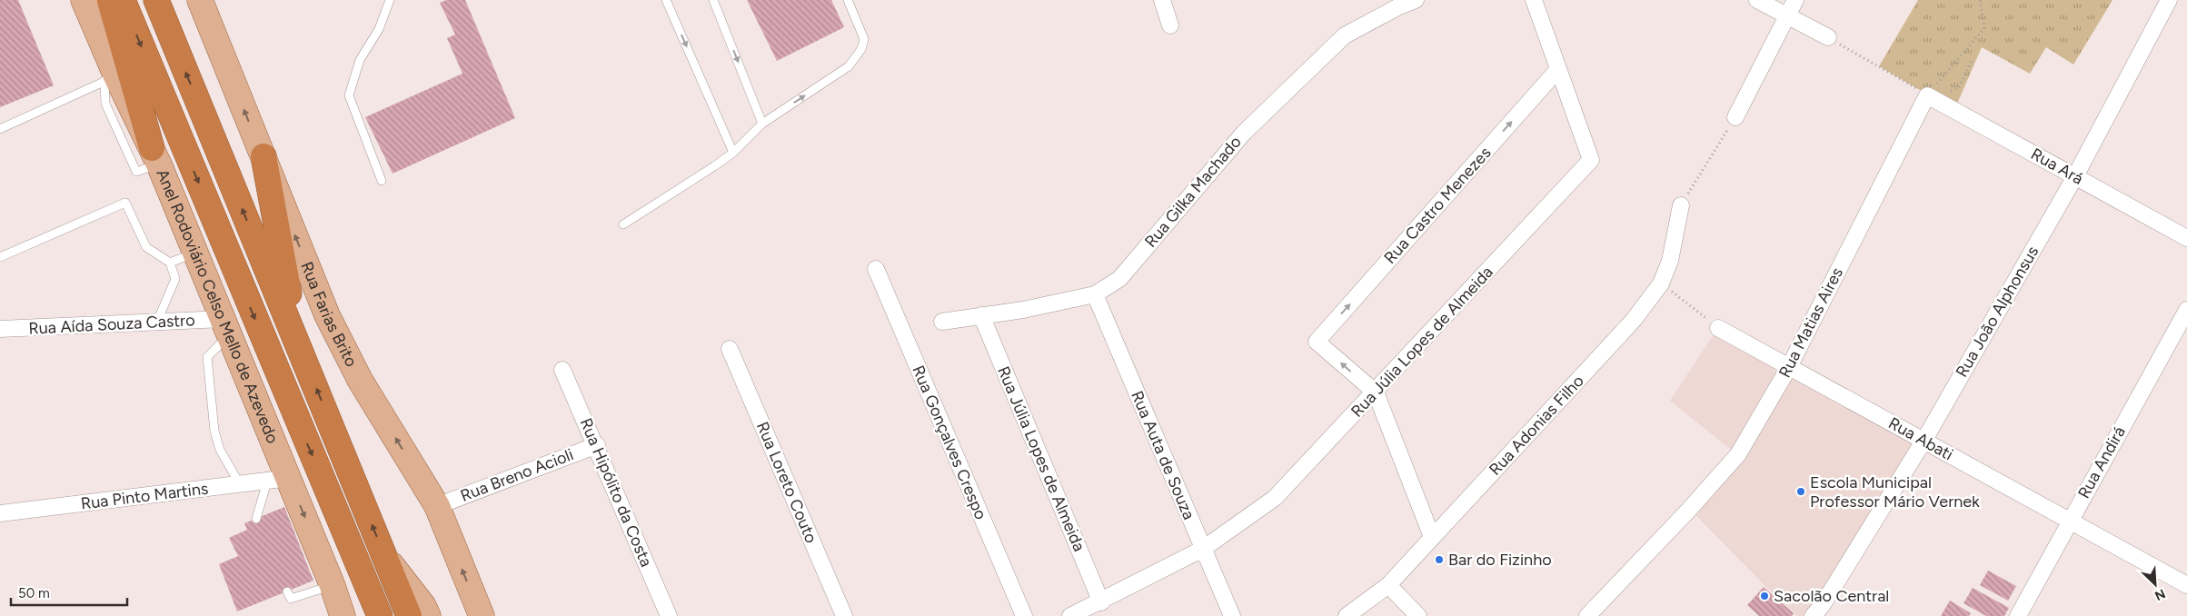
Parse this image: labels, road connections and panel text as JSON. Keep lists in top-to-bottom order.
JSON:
{
  "streets": {
    "highway": ["Anel Rodoviário Celso Mello de Azevedo"],
    "main road": ["Rua Farias Brito"],
    "street": [
      "Rua Ará",
      "Rua Gilka Machado",
      "Rua Castro Menezes",
      "Rua João Alphonsus",
      "Rua Matias Aires",
      "Rua Aída Souza Castro",
      "Rua Júlia Lopes de Almeida",
      "Rua Adonias Filho",
      "Rua Abati",
      "Rua Gonçalves Crespo",
      "Rua Auta de Souza",
      "Rua Andirá",
      "Rua Breno Acioli",
      "Rua Loreto Couto",
      "Rua Hipólito da Costa",
      "Rua Pinto Martins"
    ]
  },
  "crossings": [
    ["Rua Ará", "Rua João Alphonsus"],
    ["Rua Ará", "Rua Matias Aires"],
    ["Rua Gilka Machado", "Rua Júlia Lopes de Almeida"],
    ["Rua Gilka Machado", "Rua Auta de Souza"],
    ["Rua Castro Menezes", "Rua Júlia Lopes de Almeida"],
    ["Anel Rodoviário Celso Mello de Azevedo", "Rua Aída Souza Castro"],
    ["Anel Rodoviário Celso Mello de Azevedo", "Rua Pinto Martins"],
    ["Rua João Alphonsus", "Rua Abati"],
    ["Rua Farias Brito", "Rua Breno Acioli"],
    ["Rua Matias Aires", "Rua Abati"],
    ["Rua Júlia Lopes de Almeida", "Rua Auta de Souza"],
    ["Rua Abati", "Rua Andirá"],
    ["Rua Breno Acioli", "Rua Hipólito da Costa"]
  ],
  "one_way": ["Rua Castro Menezes", "Rua Farias Brito"],
  "places": ["Escola Municipal Professor Mário Vernek", "Bar do Fizinho", "Sacolão Central"],
  "scale_bar": "50 m",
  "north": "bottom right"
}
